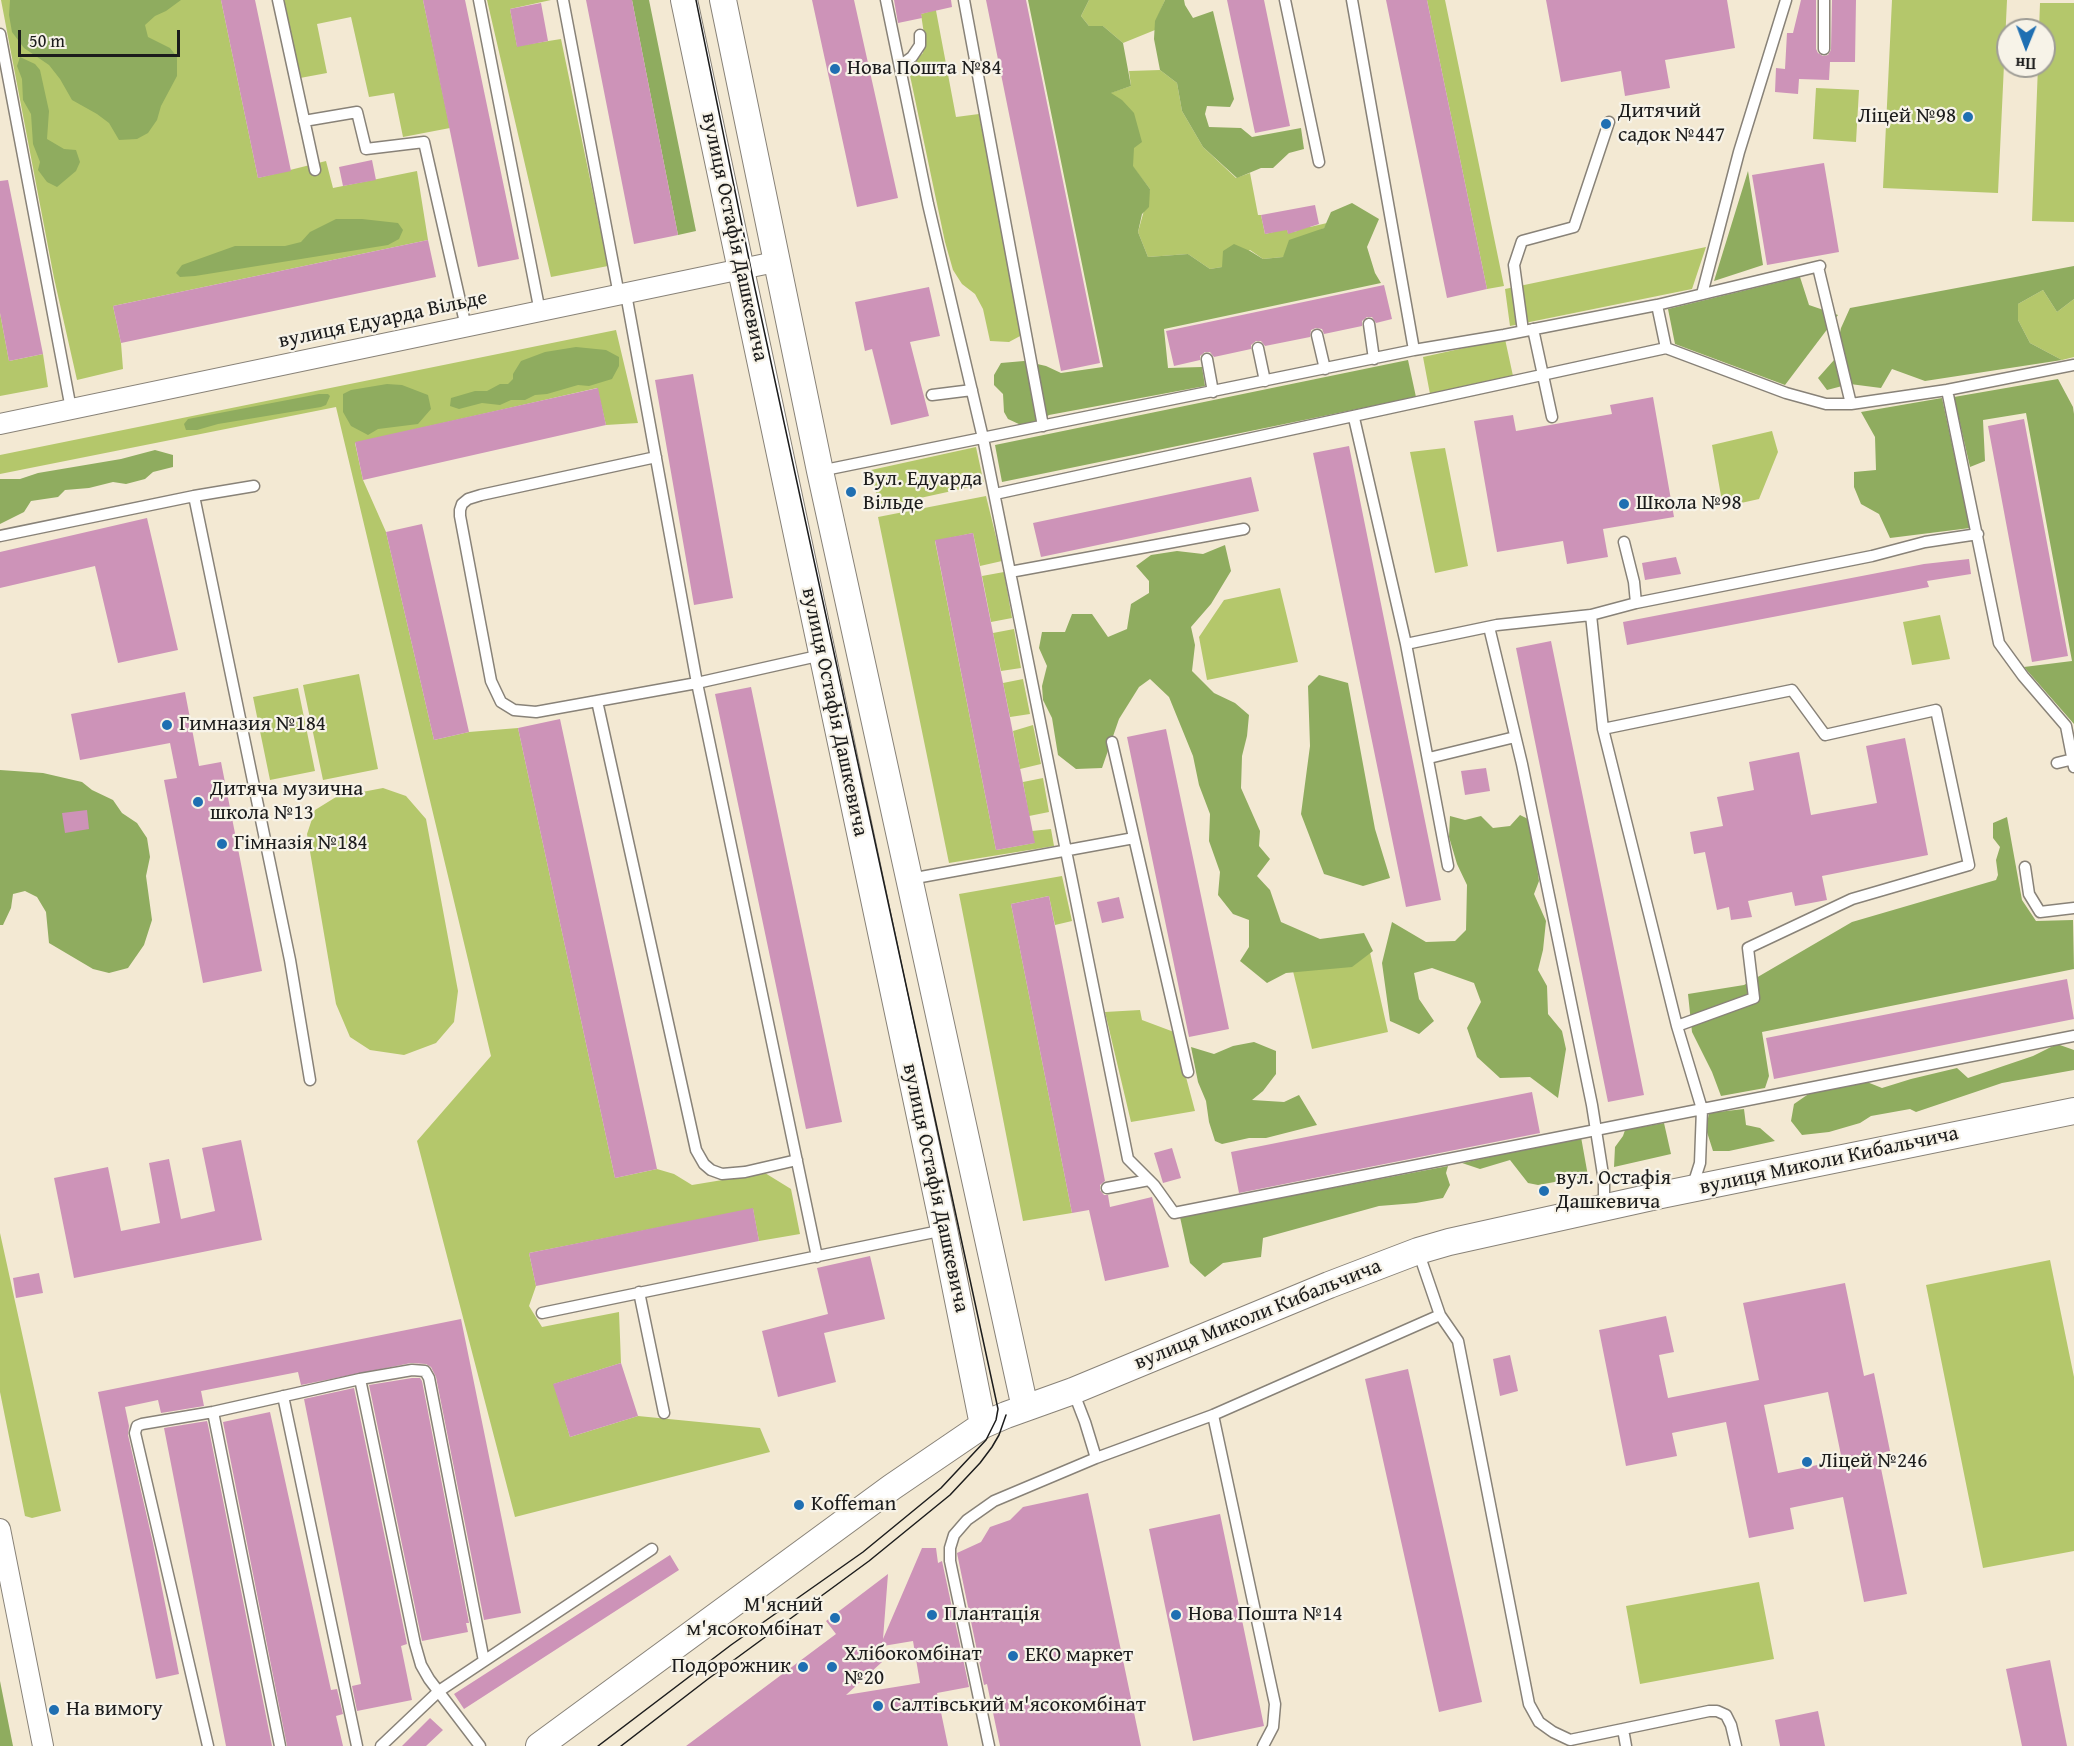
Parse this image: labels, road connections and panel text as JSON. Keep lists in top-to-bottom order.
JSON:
{
  "streets": {
    "street": ["вулиця Остафія Дашкевича", "вулиця Едуарда Вільде", "вулиця Миколи Кибальчича"]
  },
  "crossings": [
    ["вулиця Остафія Дашкевича", "вулиця Едуарда Вільде"],
    ["вулиця Остафія Дашкевича", "вулиця Миколи Кибальчича"]
  ],
  "places": [
    "Нова Пошта №84",
    "Ліцей №98",
    "Дитячий садок №447",
    "Вул. Едуарда Вільде",
    "Школа №98",
    "Гимназия №184",
    "Дитяча музична школа №13",
    "Гімназія №184",
    "вул. Остафія Дашкевича",
    "Ліцей №246",
    "Koffeman",
    "Плантація",
    "Нова Пошта №14",
    "М'ясний м'ясокомбінат",
    "ЕКО маркет",
    "Подорожник",
    "Хлібокомбінат №20",
    "Салтівський м'ясокомбінат",
    "На вимогу"
  ],
  "scale_bar": "50 m",
  "north": "bottom"
}
